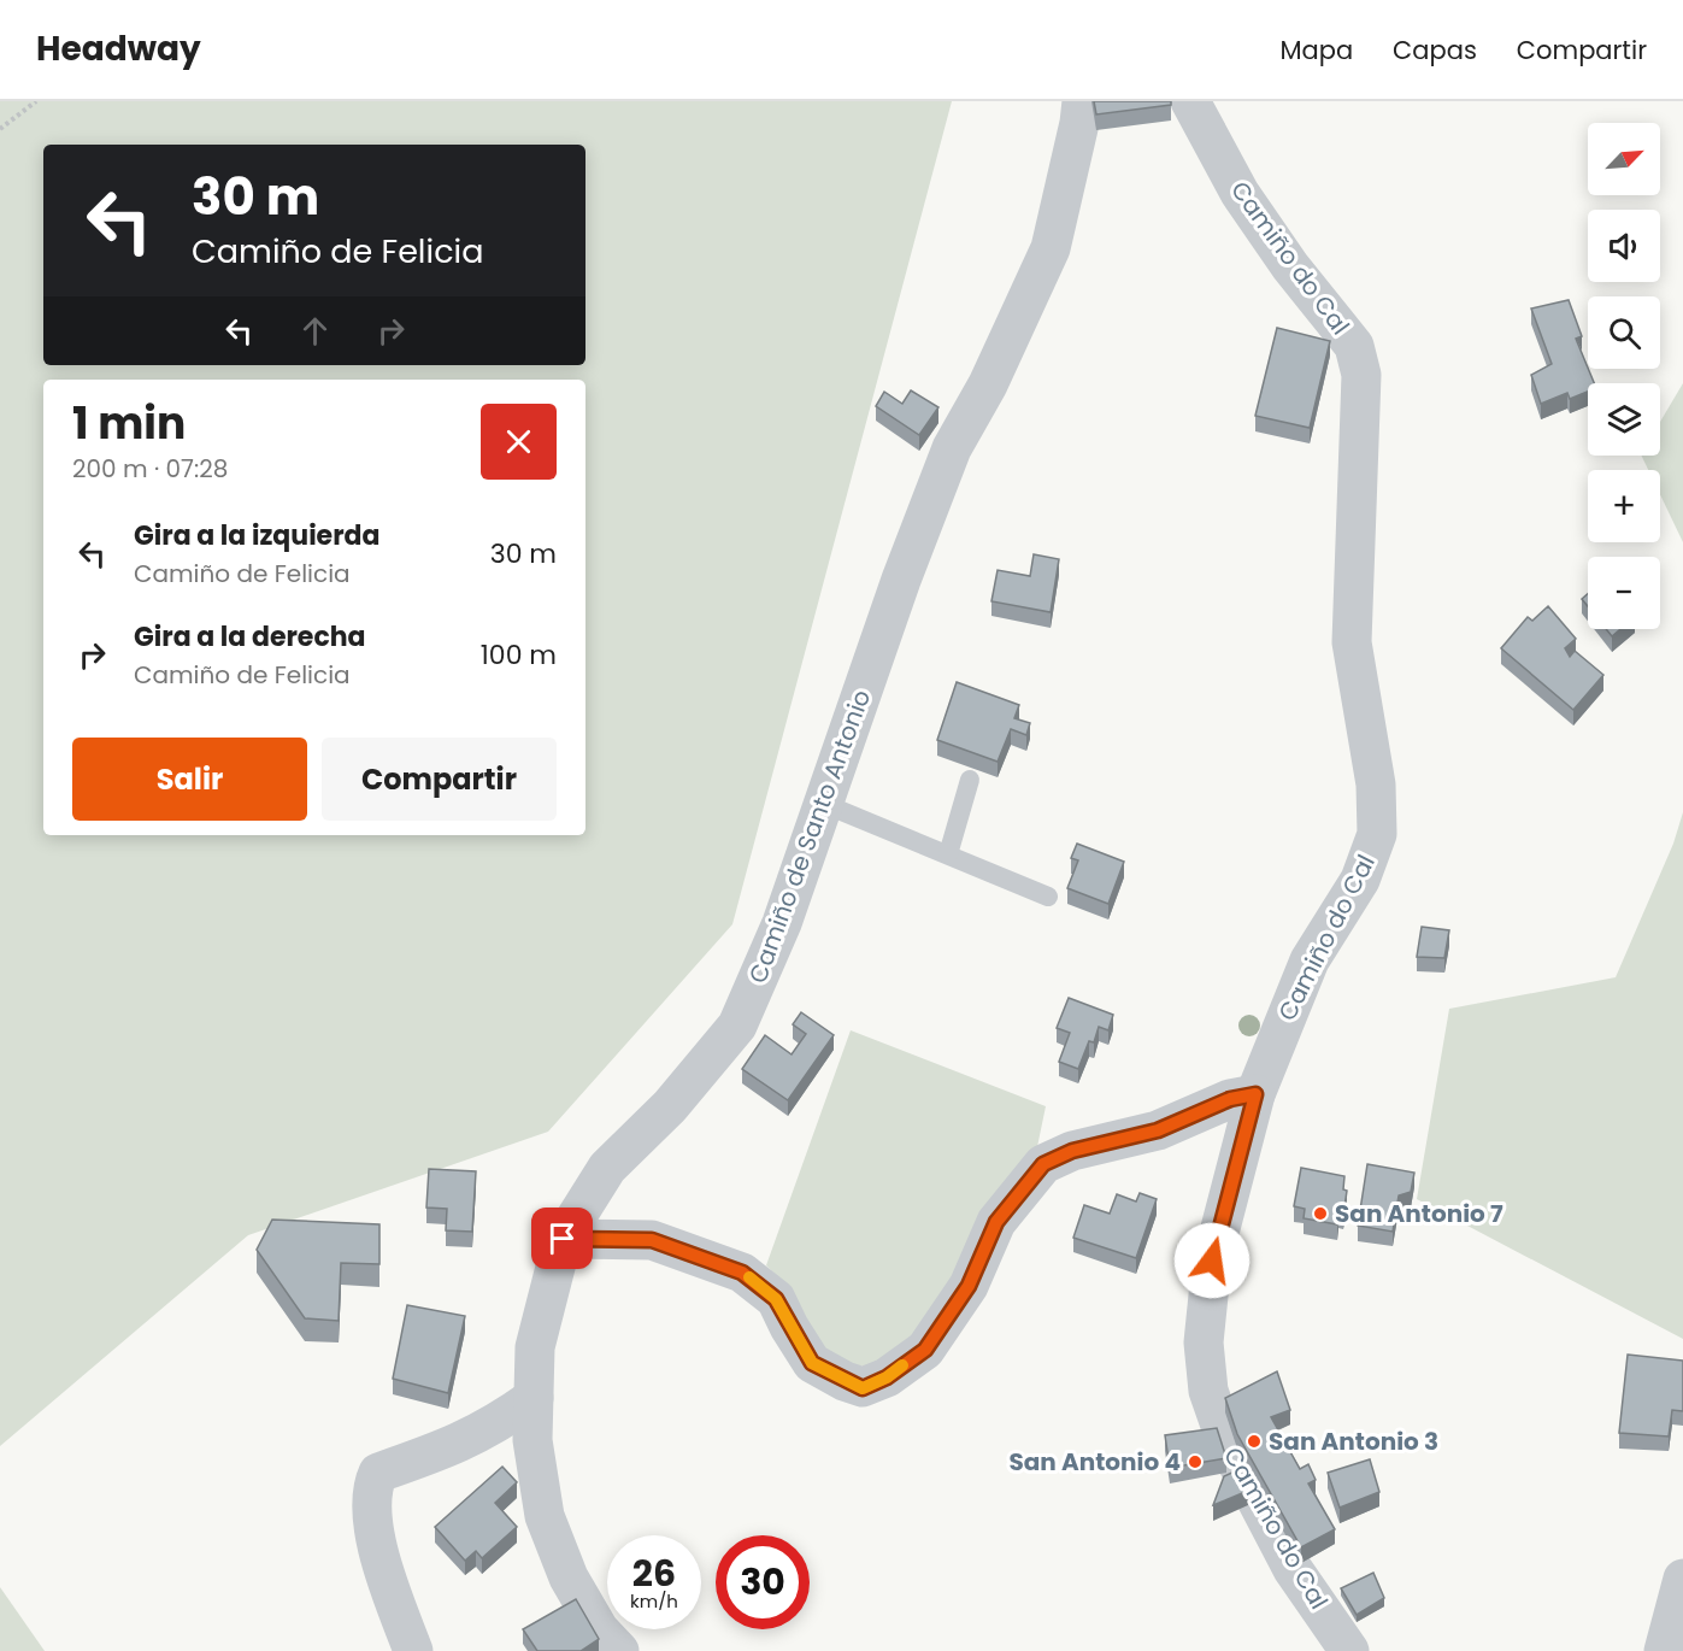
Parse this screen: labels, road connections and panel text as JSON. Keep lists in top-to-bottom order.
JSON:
{
  "streets": {
    "street": ["Camiño do Cal", "Camiño de Santo Antonio"]
  },
  "places": ["San Antonio 7", "San Antonio 3", "San Antonio 4"],
  "north": "top right",
  "page": {
    "header": "Headway",
    "nav": ["Mapa", "Capas", "Compartir"],
    "map_buttons": ["+", "−"],
    "turn": ["30 m", "Camiño de Felicia"],
    "heading": ["1 min", "200 m · 07:28"],
    "list": [
      {
        "name": "Gira a la izquierda",
        "note": "Camiño de Felicia",
        "value": "30 m"
      },
      {
        "name": "Gira a la derecha",
        "note": "Camiño de Felicia",
        "value": "100 m"
      }
    ],
    "buttons": ["Salir", "Compartir"],
    "speed": "26 km/h",
    "limit": "30"
  }
}
